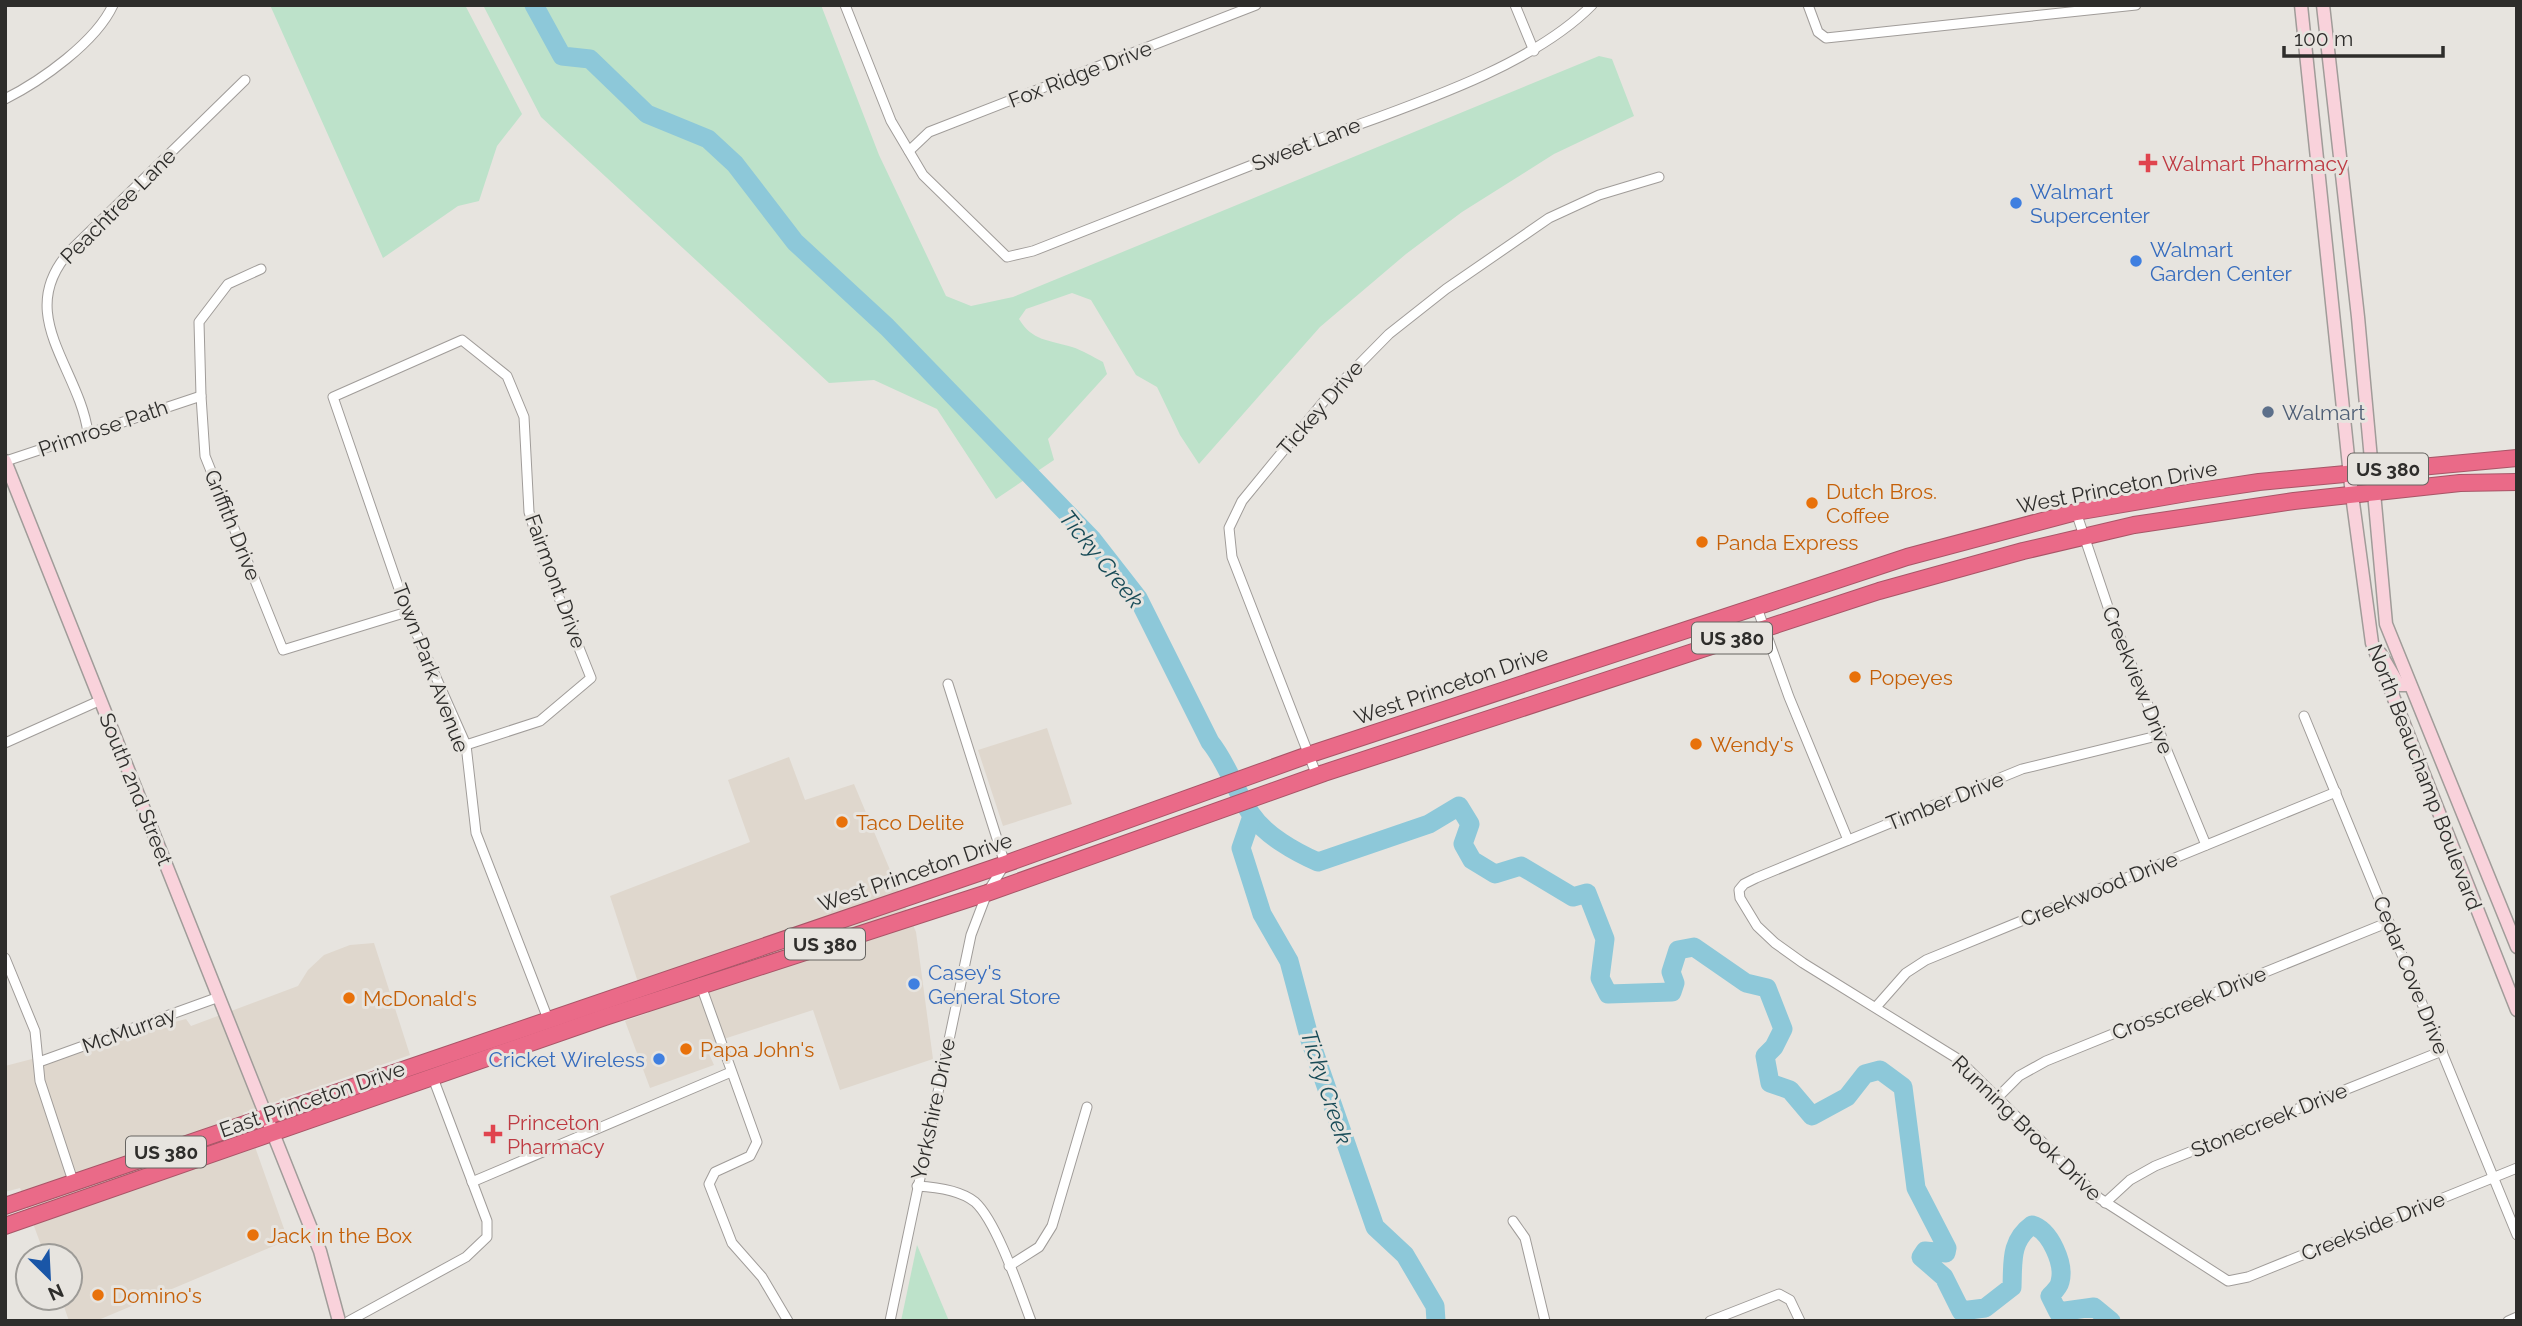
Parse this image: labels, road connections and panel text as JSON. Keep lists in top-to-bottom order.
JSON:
{
  "streets": {
    "highway": ["US 380", "West Princeton Drive", "East Princeton Drive"],
    "street": [
      "Fox Ridge Drive",
      "Sweet Lane",
      "Peachtree Lane",
      "Tickey Drive",
      "Primrose Path",
      "Griffith Drive",
      "Fairmont Drive",
      "Town Park Avenue",
      "Creekview Drive",
      "North Beauchamp Boulevard",
      "South 2nd Street",
      "Timber Drive",
      "Creekwood Drive",
      "Cedar Cove Drive",
      "Crosscreek Drive",
      "McMurray",
      "Yorkshire Drive",
      "Stonecreek Drive",
      "Running Brook Drive",
      "Creekside Drive"
    ]
  },
  "crossings": [
    ["Fox Ridge Drive", "Sweet Lane"],
    ["Peachtree Lane", "Primrose Path"],
    ["Tickey Drive", "West Princeton Drive"],
    ["Primrose Path", "Griffith Drive"],
    ["Primrose Path", "South 2nd Street"],
    ["West Princeton Drive", "Town Park Avenue"],
    ["West Princeton Drive", "Creekview Drive"],
    ["West Princeton Drive", "North Beauchamp Boulevard"],
    ["West Princeton Drive", "East Princeton Drive"],
    ["West Princeton Drive", "Yorkshire Drive"],
    ["Griffith Drive", "Town Park Avenue"],
    ["Fairmont Drive", "Town Park Avenue"],
    ["Creekview Drive", "Timber Drive"],
    ["Creekview Drive", "Creekwood Drive"],
    ["South 2nd Street", "McMurray"],
    ["South 2nd Street", "East Princeton Drive"],
    ["Timber Drive", "Running Brook Drive"],
    ["Creekwood Drive", "Cedar Cove Drive"],
    ["Creekwood Drive", "Running Brook Drive"],
    ["Cedar Cove Drive", "Crosscreek Drive"],
    ["Cedar Cove Drive", "Stonecreek Drive"],
    ["Cedar Cove Drive", "Creekside Drive"],
    ["Crosscreek Drive", "Running Brook Drive"],
    ["Stonecreek Drive", "Running Brook Drive"],
    ["Running Brook Drive", "Creekside Drive"]
  ],
  "water": ["Ticky Creek"],
  "places": {
    "health": ["Walmart Pharmacy", "Princeton Pharmacy"],
    "other": [
      "Walmart Supercenter",
      "Walmart Garden Center",
      "Walmart",
      "Dutch Bros. Coffee",
      "Panda Express",
      "Popeyes",
      "Wendy's",
      "Taco Delite",
      "Casey's General Store",
      "McDonald's",
      "Papa John's",
      "Cricket Wireless",
      "Jack in the Box",
      "Domino's"
    ]
  },
  "scale_bar": "100 m",
  "north": "bottom right"
}
